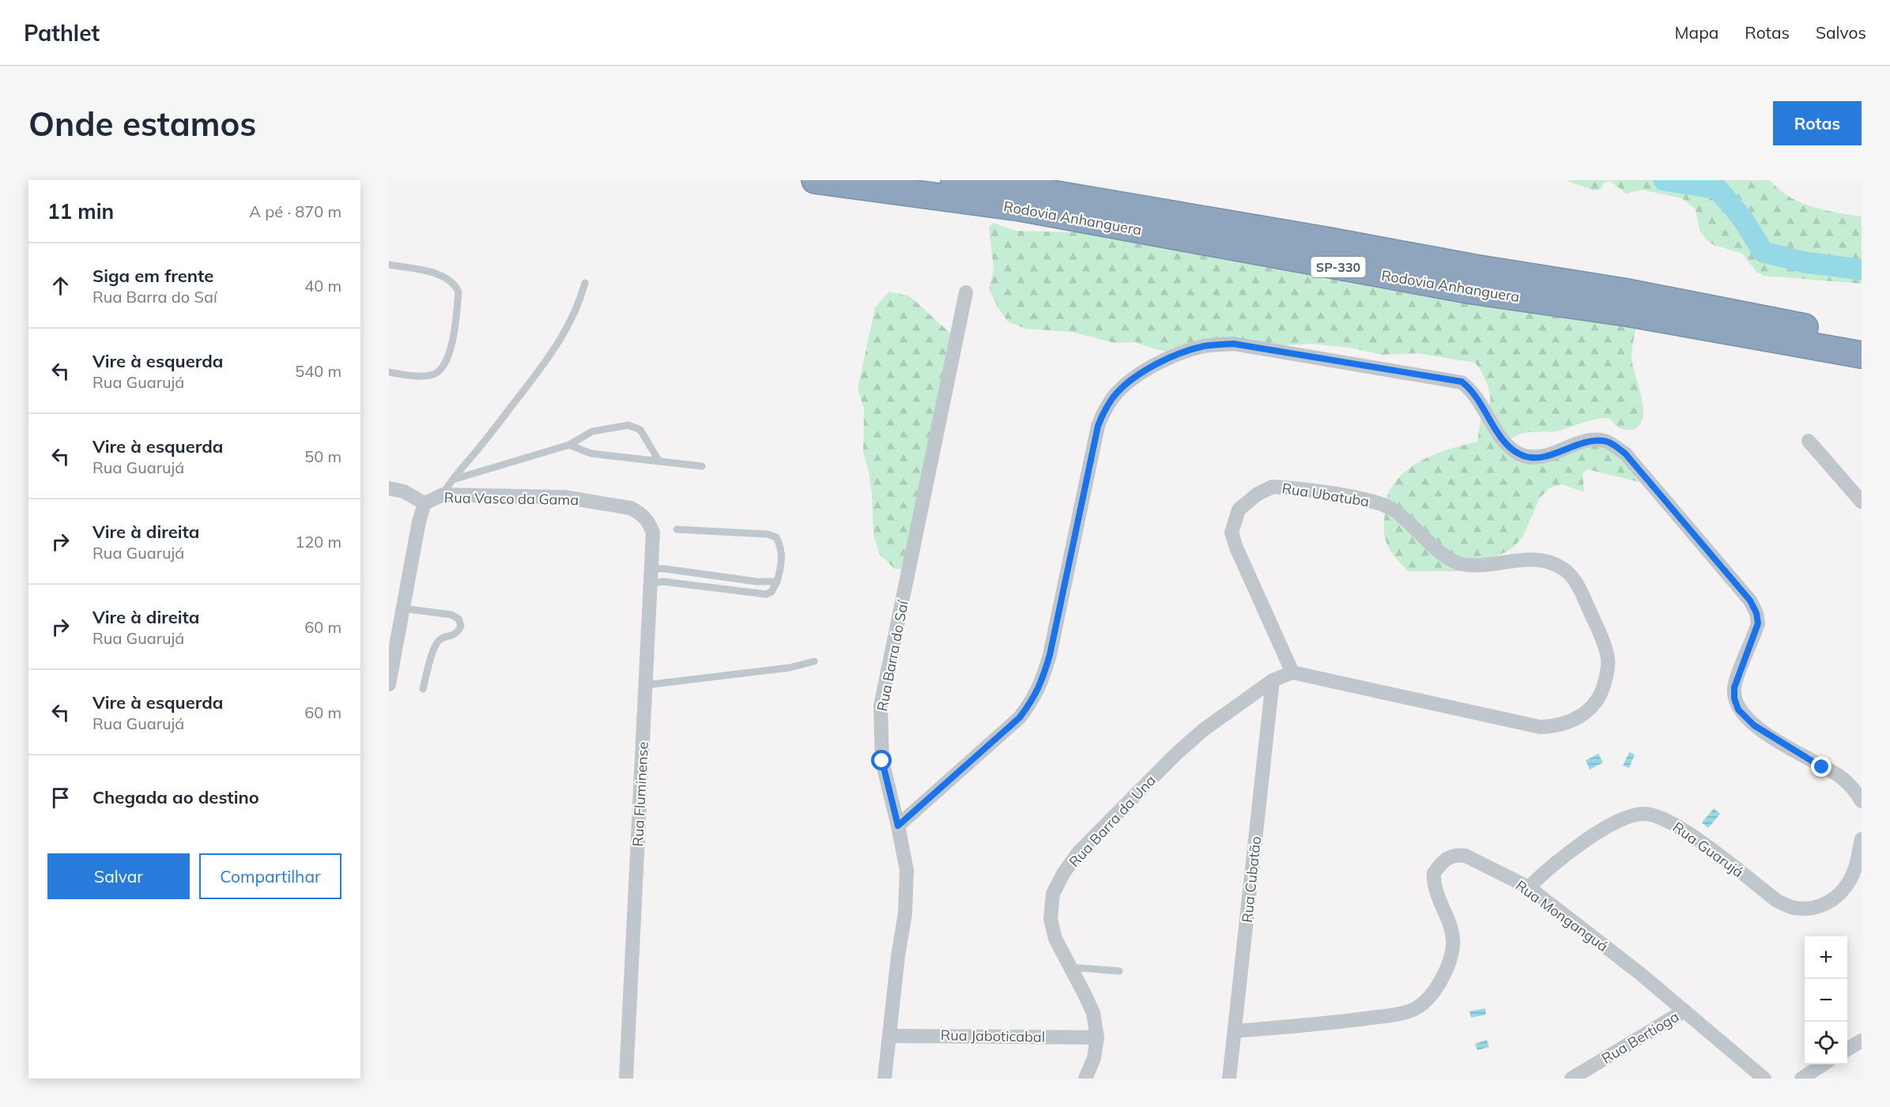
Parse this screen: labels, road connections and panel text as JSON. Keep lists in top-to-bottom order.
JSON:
{
  "streets": {
    "highway": ["Rodovia Anhanguera", "SP-330"],
    "street": [
      "Rua Ubatuba",
      "Rua Vasco da Gama",
      "Rua Barra do Saí",
      "Rua Fluminense",
      "Rua Barra da Una",
      "Rua Guarujá",
      "Rua Cubatão",
      "Rua Monganguá",
      "Rua Jaboticabal",
      "Rua Bertioga"
    ]
  },
  "crossings": [
    ["Rua Ubatuba", "Rua Barra da Una"],
    ["Rua Vasco da Gama", "Rua Fluminense"],
    ["Rua Barra do Saí", "Rua Jaboticabal"],
    ["Rua Barra da Una", "Rua Cubatão"],
    ["Rua Barra da Una", "Rua Jaboticabal"],
    ["Rua Guarujá", "Rua Monganguá"],
    ["Rua Cubatão", "Rua Monganguá"],
    ["Rua Monganguá", "Rua Bertioga"]
  ],
  "page": {
    "header": "Pathlet",
    "nav": ["Mapa", "Rotas", "Salvos"],
    "buttons": [
      "Rotas",
      ["Salvar", "Compartilhar"]
    ],
    "title": "Onde estamos",
    "heading": ["11 min", "A pé · 870 m"],
    "list": [
      ["Siga em frente", "Rua Barra do Saí", "40 m"],
      ["Vire à esquerda", "Rua Guarujá", "540 m"],
      ["Vire à esquerda", "Rua Guarujá", "50 m"],
      ["Vire à direita", "Rua Guarujá", "120 m"],
      ["Vire à direita", "Rua Guarujá", "60 m"],
      ["Vire à esquerda", "Rua Guarujá", "60 m"],
      "Chegada ao destino"
    ],
    "map_buttons": ["+", "−"]
  }
}
